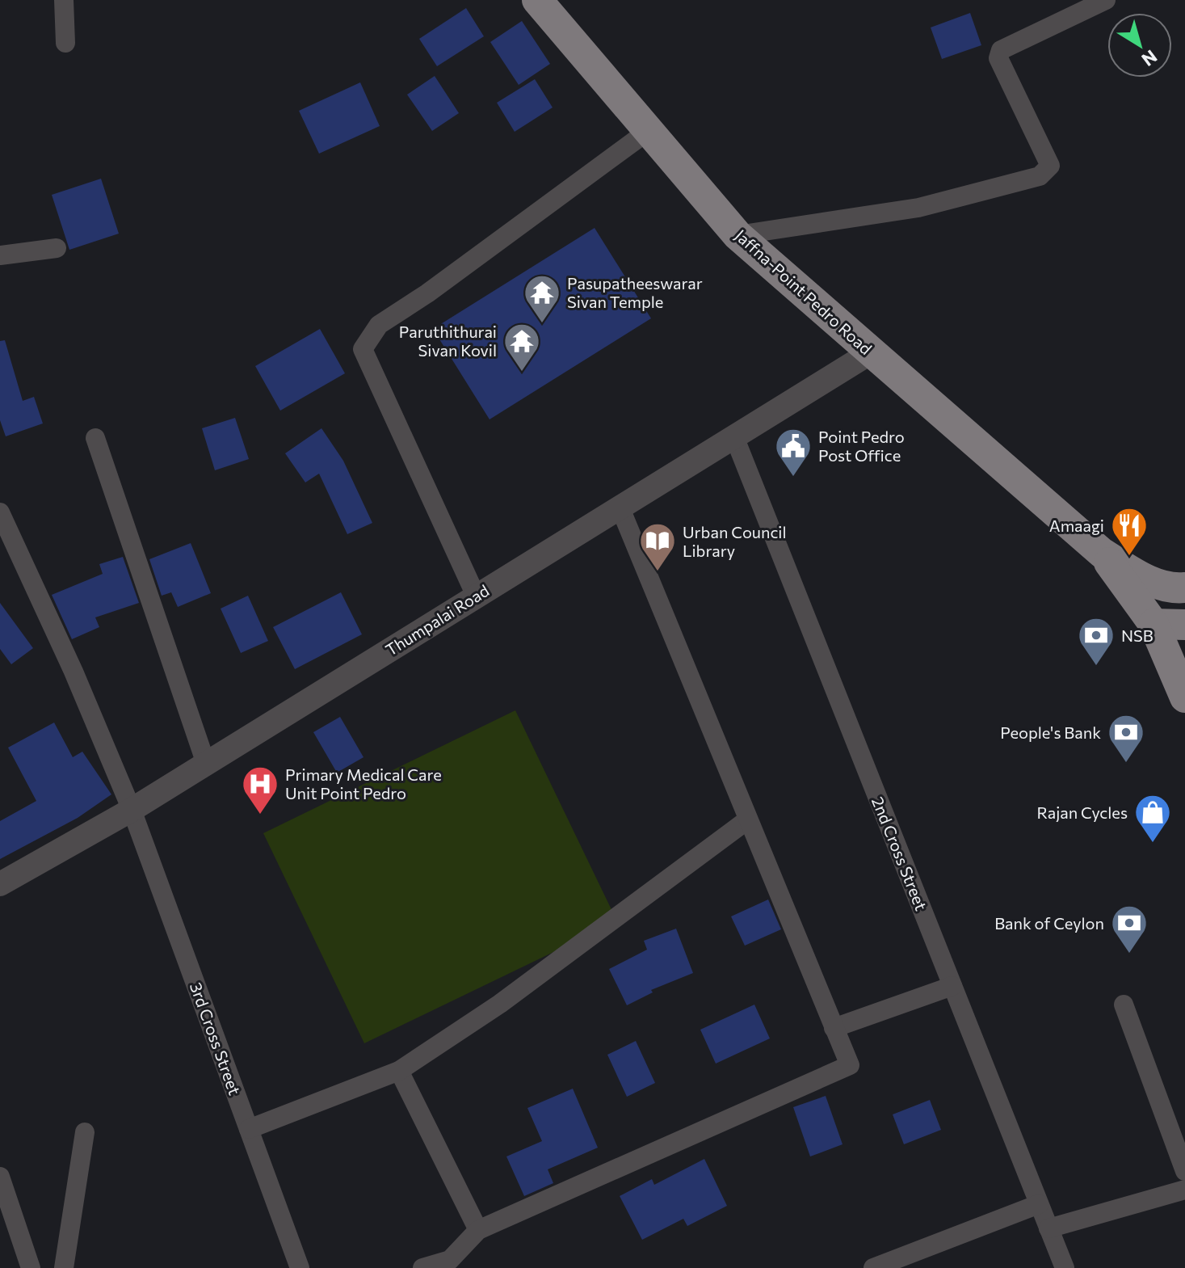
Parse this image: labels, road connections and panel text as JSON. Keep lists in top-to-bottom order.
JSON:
{
  "streets": {
    "main road": ["Jaffna-Point Pedro Road"],
    "street": ["Thumpalai Road", "2nd Cross Street", "3rd Cross Street"]
  },
  "crossings": [
    ["Jaffna-Point Pedro Road", "Thumpalai Road"],
    ["Thumpalai Road", "2nd Cross Street"],
    ["Thumpalai Road", "3rd Cross Street"]
  ],
  "places": {
    "temple": ["Pasupatheeswarar Sivan Temple", "Paruthithurai Sivan Kovil"],
    "public building": ["Point Pedro Post Office"],
    "restaurant": ["Amaagi"],
    "library": ["Urban Council Library"],
    "bank": ["NSB", "People's Bank", "Bank of Ceylon"],
    "hospital": ["Primary Medical Care Unit Point Pedro"],
    "shop": ["Rajan Cycles"]
  },
  "north": "bottom right"
}
